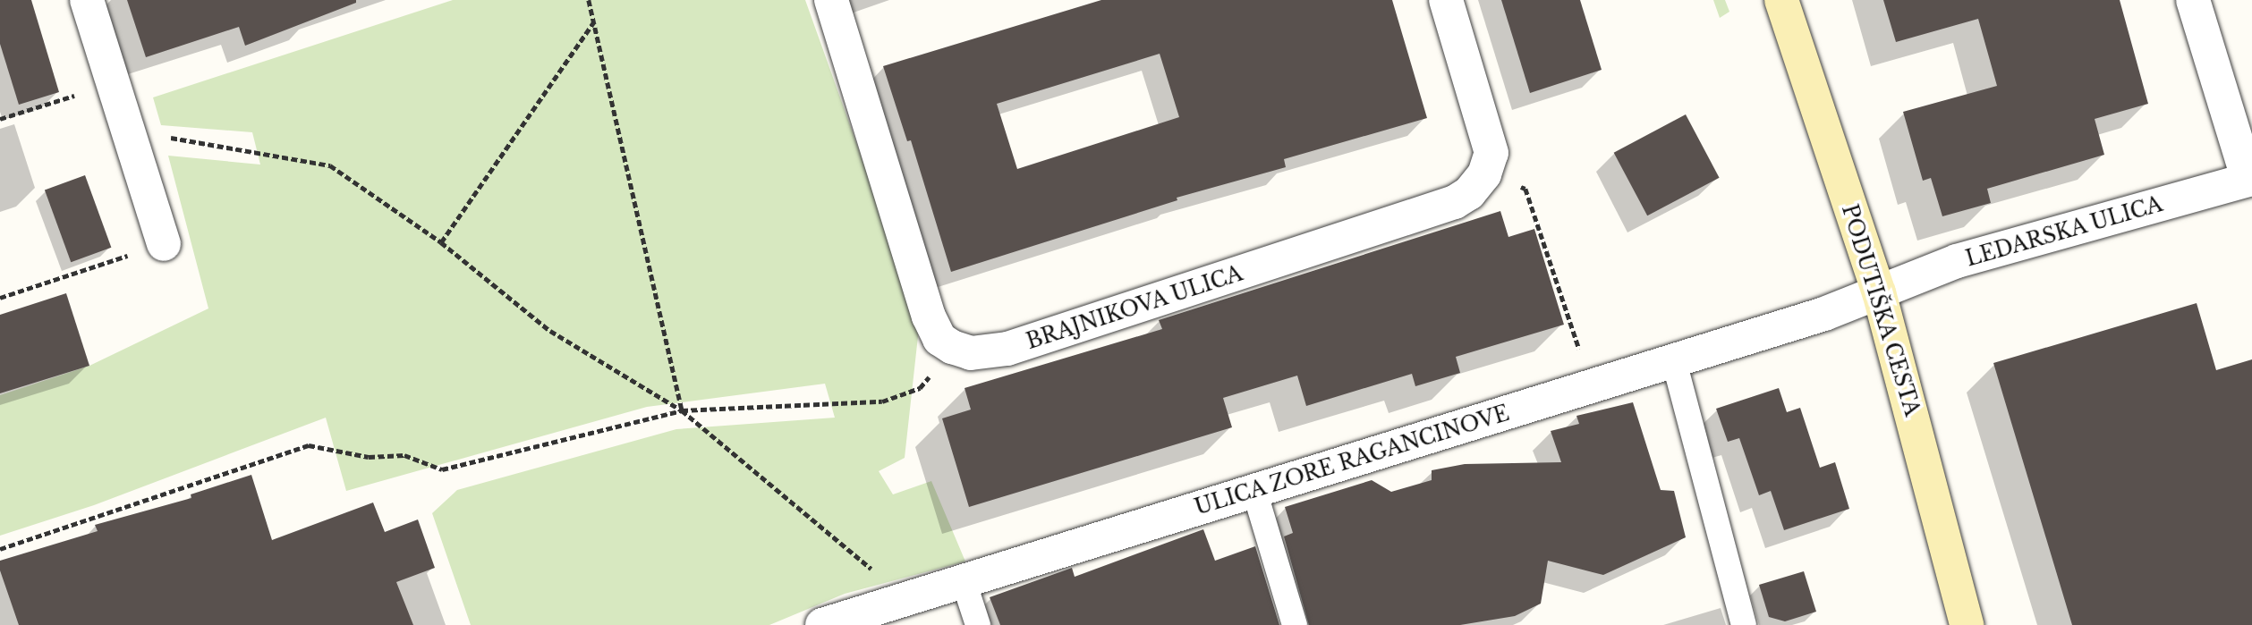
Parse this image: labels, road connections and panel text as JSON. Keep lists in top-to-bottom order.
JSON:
{
  "streets": {
    "main road": ["PODUTIŠKA CESTA"],
    "street": ["LEDARSKA ULICA", "BRAJNIKOVA ULICA", "ULICA ZORE RAGANCINOVE"]
  },
  "crossings": [
    ["LEDARSKA ULICA", "PODUTIŠKA CESTA"],
    ["LEDARSKA ULICA", "ULICA ZORE RAGANCINOVE"],
    ["PODUTIŠKA CESTA", "ULICA ZORE RAGANCINOVE"]
  ]
}
